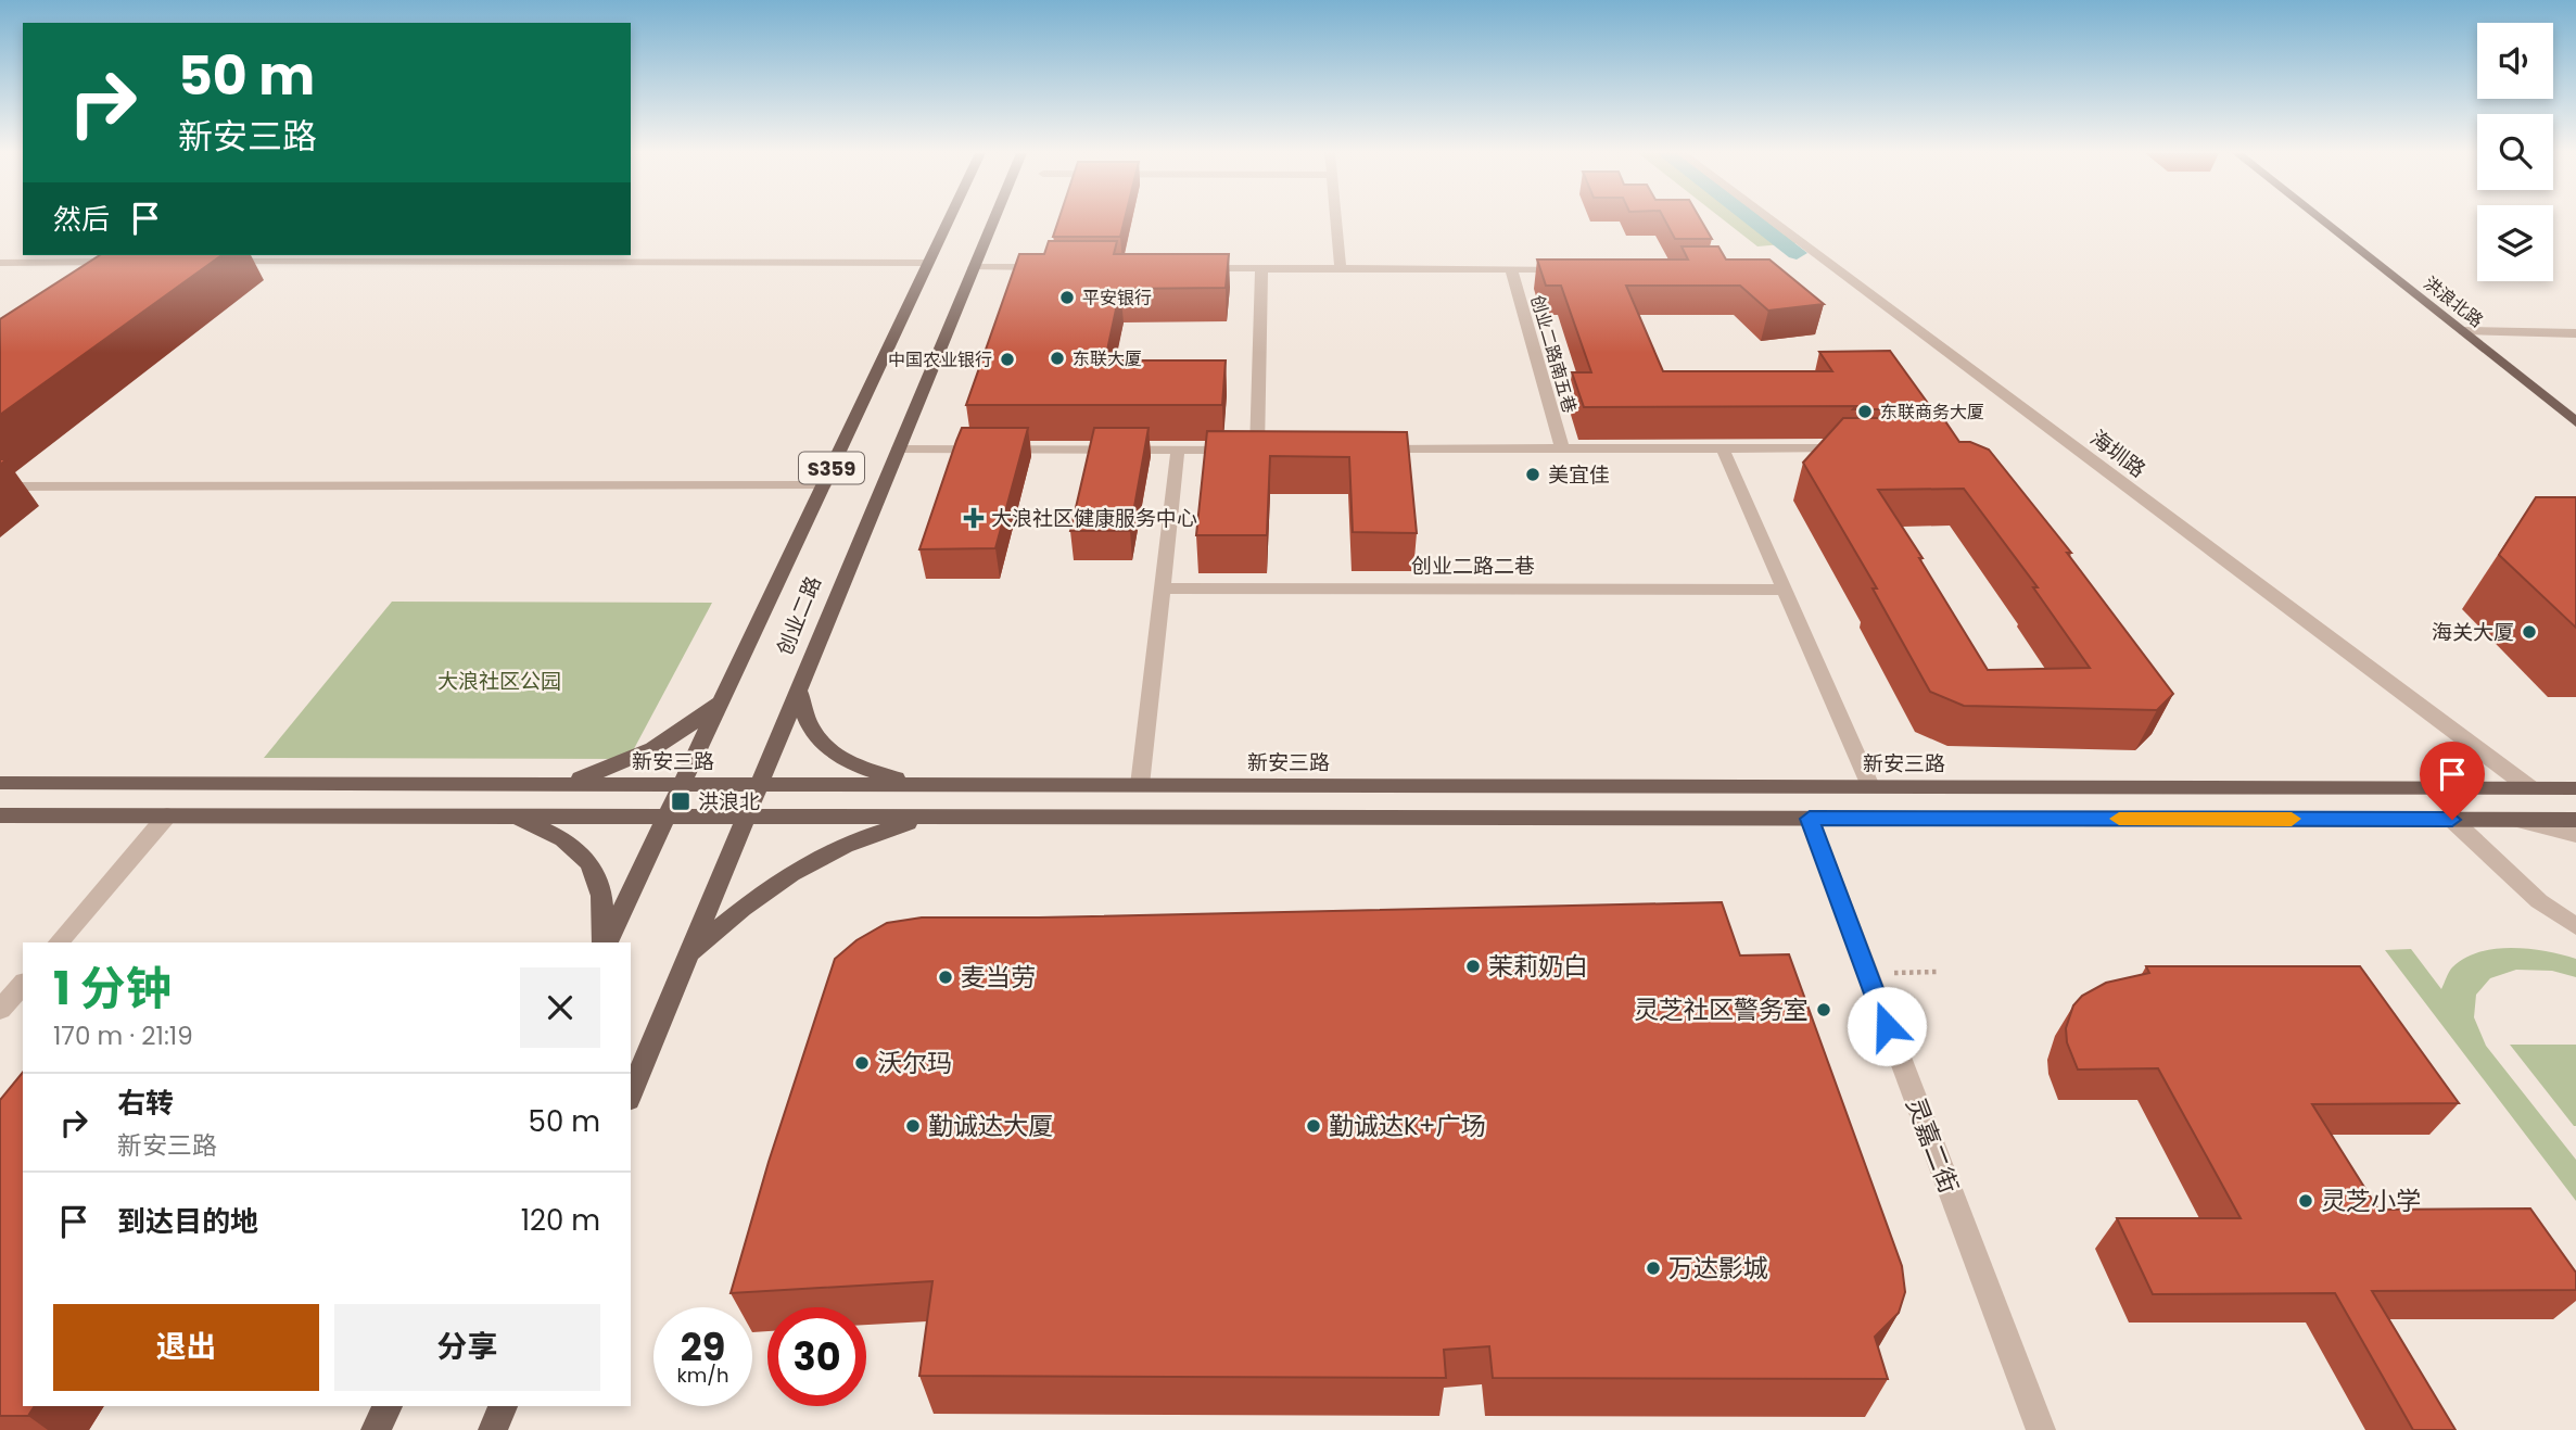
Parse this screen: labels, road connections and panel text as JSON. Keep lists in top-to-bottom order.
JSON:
{
  "streets": {
    "main road": [
      "洪浪北路",
      "S359",
      "创业二路",
      "新安三路"
    ],
    "street": [
      "创业二路南五巷",
      "海圳路",
      "创业二路二巷",
      "灵嘉二街"
    ]
  },
  "crossings": [
    ["海圳路", "新安三路"],
    ["创业二路", "新安三路"]
  ],
  "parks": ["大浪社区公园"],
  "places": {
    "other": [
      "平安银行",
      "东联大厦",
      "中国农业银行",
      "东联商务大厦",
      "美宜佳",
      "海关大厦",
      "茉莉奶白",
      "麦当劳",
      "灵芝社区警务室",
      "沃尔玛",
      "勤诚达大厦",
      "勤诚达K+广场",
      "灵芝小学",
      "万达影城"
    ],
    "health": ["大浪社区健康服务中心"],
    "transit": ["洪浪北"]
  },
  "page": {
    "turn": ["50 m", "新安三路"],
    "then": "然后",
    "heading": ["1 分钟", "170 m · 21:19"],
    "list": [
      {
        "name": "右转",
        "note": "新安三路",
        "value": "50 m"
      },
      {
        "name": "到达目的地",
        "value": "120 m"
      }
    ],
    "buttons": ["退出", "分享"],
    "speed": "29 km/h",
    "limit": "30"
  }
}
